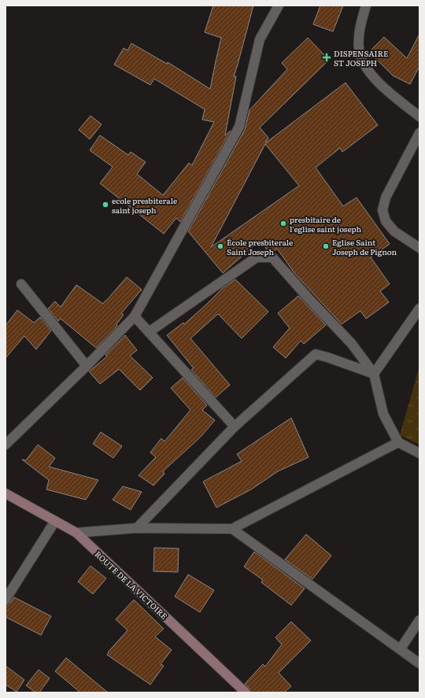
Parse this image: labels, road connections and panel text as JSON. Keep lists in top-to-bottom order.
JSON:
{
  "streets": {
    "street": ["ROUTE DE LA VICTOIRE"]
  },
  "places": {
    "health": ["DISPENSAIRE ST JOSEPH"],
    "other": [
      "ecole presbiterale saint joseph",
      "presbitaire de l'eglise saint joseph",
      "École presbiterale Saint Joseph",
      "Eglise Saint Joseph de Pignon"
    ]
  }
}
